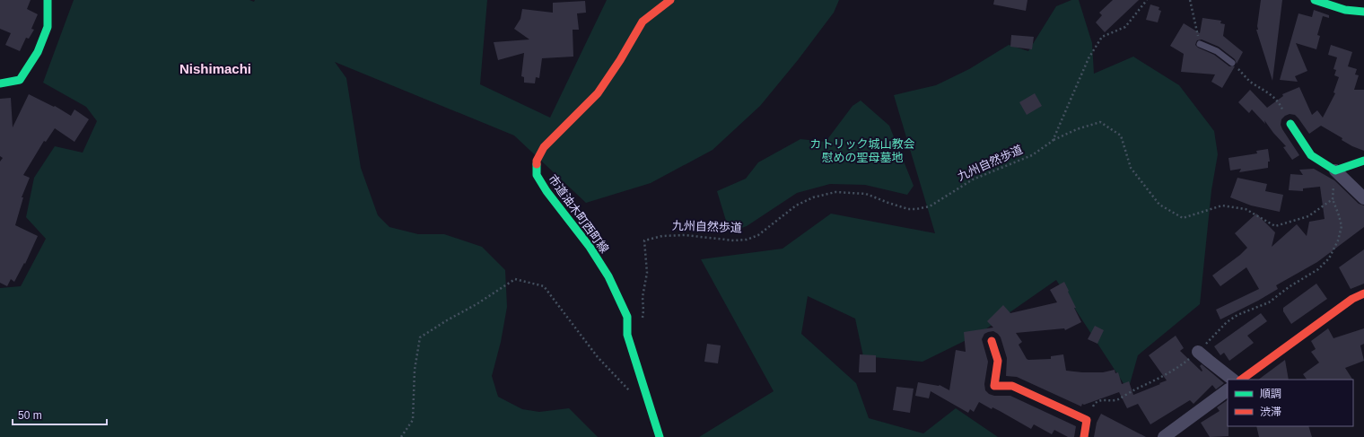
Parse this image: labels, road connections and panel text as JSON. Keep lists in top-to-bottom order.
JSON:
{
  "streets": {
    "street": ["市道油木町西町線"],
    "path": ["九州自然歩道"]
  },
  "districts": ["Nishimachi"],
  "parks": ["カトリック城山教会 慰めの聖母墓地"],
  "legend": ["順調", "渋滞"],
  "scale_bar": "50 m"
}
